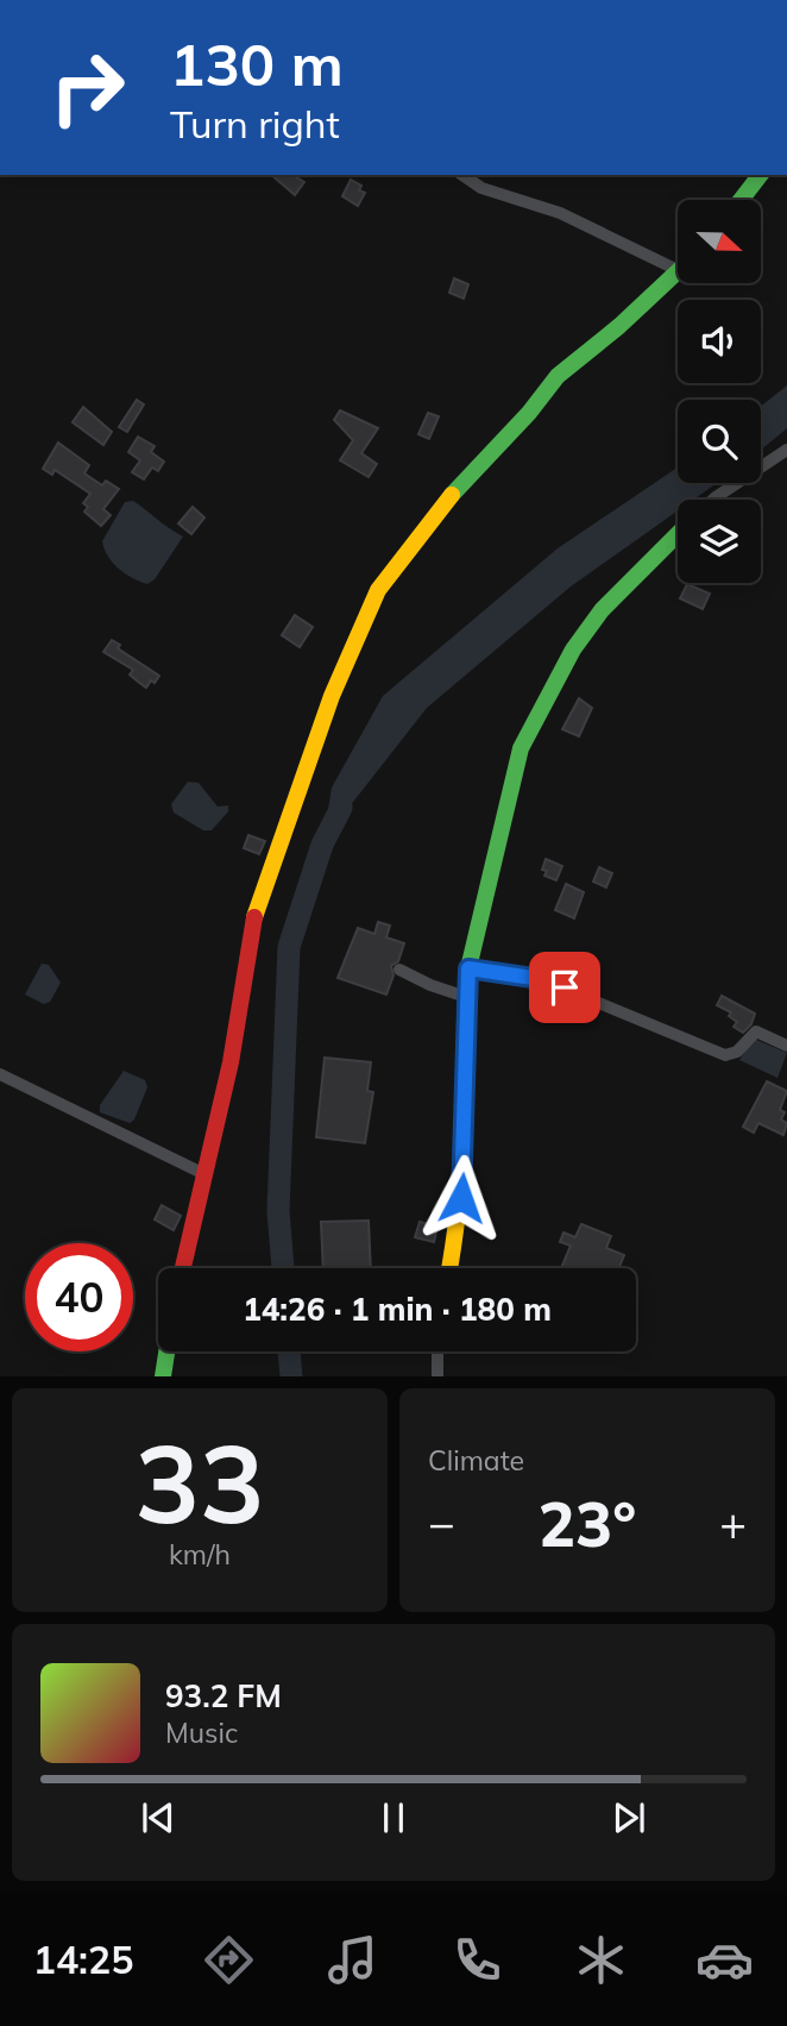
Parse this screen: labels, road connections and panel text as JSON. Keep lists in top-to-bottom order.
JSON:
{
  "north": "right",
  "page": {
    "turn": ["130 m", "Turn right"],
    "limit": "40",
    "trip": "14:26 · 1 min · 180 m",
    "tile": [
      ["33", "km/h"],
      "Climate"
    ],
    "heat": ["−", "23°", "+"],
    "song": ["93.2 FM", "Music"],
    "tabs": "14:25"
  }
}
